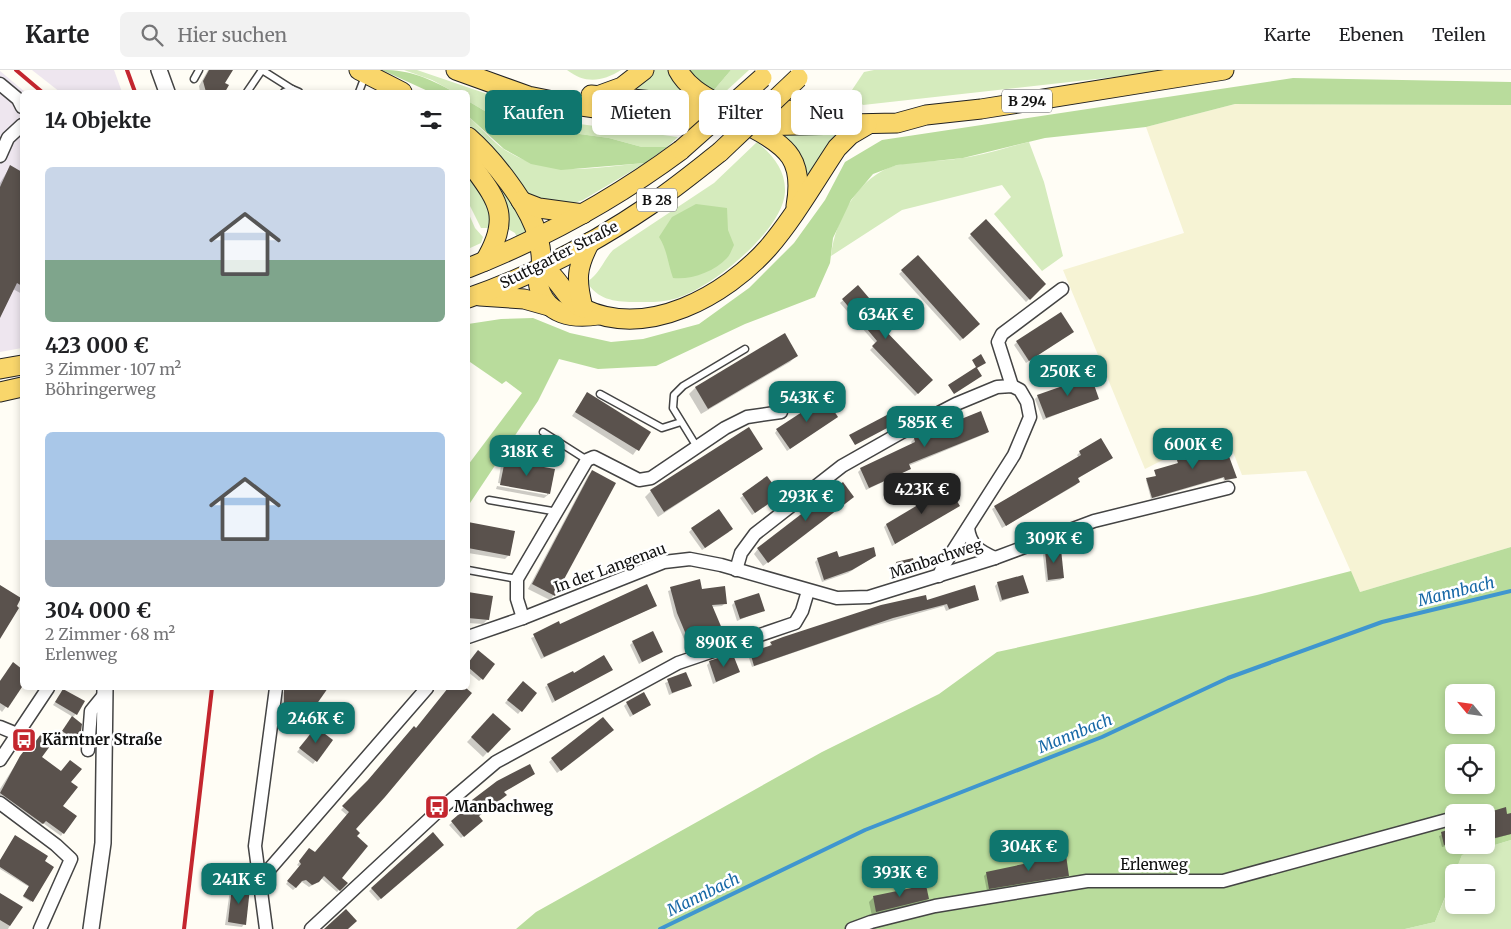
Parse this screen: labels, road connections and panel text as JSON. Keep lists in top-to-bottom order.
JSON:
{
  "streets": {
    "main road": ["B 294", "B 28", "Stuttgarter Straße"],
    "street": ["Manbachweg", "In der Langenau", "Erlenweg"]
  },
  "crossings": [
    ["Manbachweg", "In der Langenau"]
  ],
  "water": ["Mannbach"],
  "places": {
    "bus stop": ["Kärntner Straße", "Manbachweg"]
  },
  "north": "top left",
  "page": {
    "header": "Karte",
    "search": "Hier suchen",
    "nav": ["Karte", "Ebenen", "Teilen"],
    "chip": [
      "Kaufen",
      "Mieten",
      "Filter",
      "Neu"
    ],
    "heading": "14 Objekte",
    "list": [
      {
        "name": "423 000 €",
        "note": "3 Zimmer · 107 m² · Böhringerweg"
      },
      {
        "name": "304 000 €",
        "note": "2 Zimmer · 68 m² · Erlenweg"
      }
    ],
    "price": [
      "634K €",
      "250K €",
      "543K €",
      "585K €",
      "600K €",
      "318K €",
      "423K €",
      "293K €",
      "309K €",
      "890K €",
      "246K €",
      "304K €",
      "393K €",
      "241K €"
    ],
    "map_buttons": ["+", "−"]
  }
}
